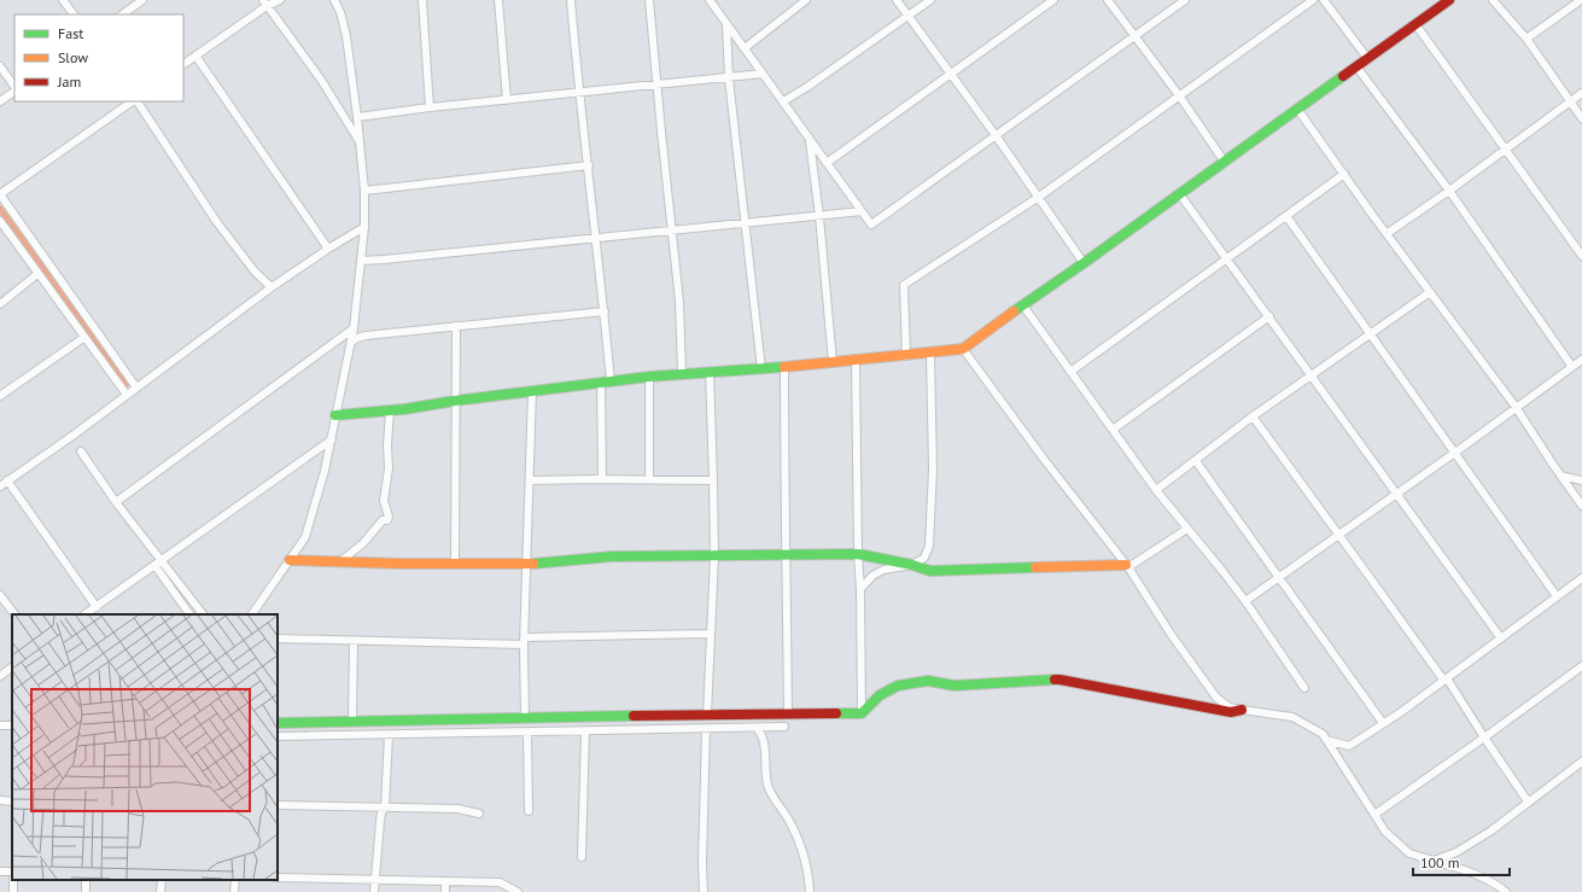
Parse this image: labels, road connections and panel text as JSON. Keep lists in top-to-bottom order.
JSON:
{
  "legend": ["Fast", "Slow", "Jam"],
  "scale_bar": "100 m"
}
